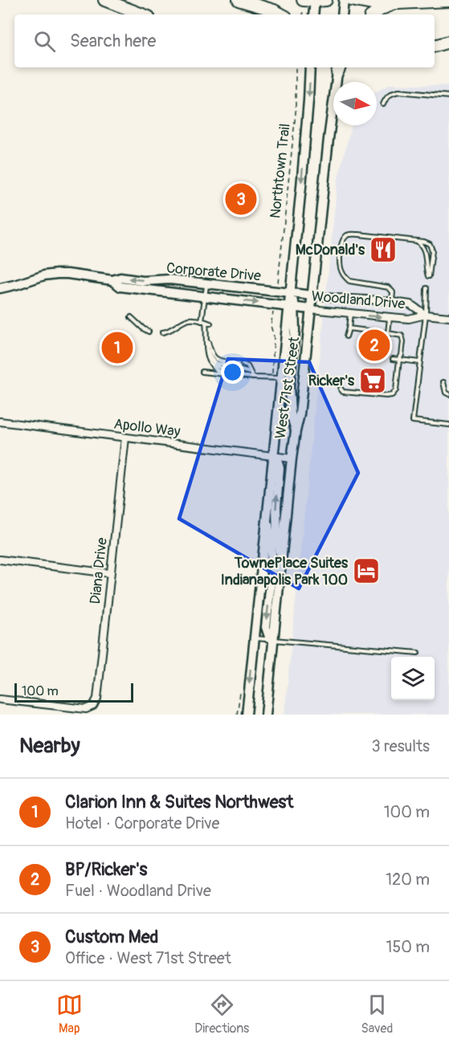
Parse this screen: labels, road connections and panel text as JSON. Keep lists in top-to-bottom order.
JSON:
{
  "streets": {
    "main road": ["Corporate Drive", "Woodland Drive", "West 71st Street"],
    "street": ["Apollo Way", "Diana Drive"],
    "path": ["Northtown Trail"]
  },
  "crossings": [
    ["Corporate Drive", "Woodland Drive"],
    ["Corporate Drive", "West 71st Street"],
    ["Woodland Drive", "West 71st Street"],
    ["West 71st Street", "Apollo Way"],
    ["Apollo Way", "Diana Drive"]
  ],
  "places": {
    "restaurant": ["McDonald's"],
    "supermarket": ["Ricker's"],
    "hotel": ["TownePlace Suites Indianapolis Park 100"]
  },
  "scale_bar": "100 m",
  "north": "right",
  "page": {
    "search": "Search here",
    "pins": ["3", "2", "1"],
    "scale": "100 m",
    "heading": ["Nearby", "3 results"],
    "list": [
      {
        "mark": "1",
        "name": "Clarion Inn & Suites Northwest",
        "note": "Hotel · Corporate Drive",
        "value": "100 m"
      },
      {
        "mark": "2",
        "name": "BP/Ricker's",
        "note": "Fuel · Woodland Drive",
        "value": "120 m"
      },
      {
        "mark": "3",
        "name": "Custom Med",
        "note": "Office · West 71st Street",
        "value": "150 m"
      }
    ],
    "nav": ["Map", "Directions", "Saved"]
  }
}
